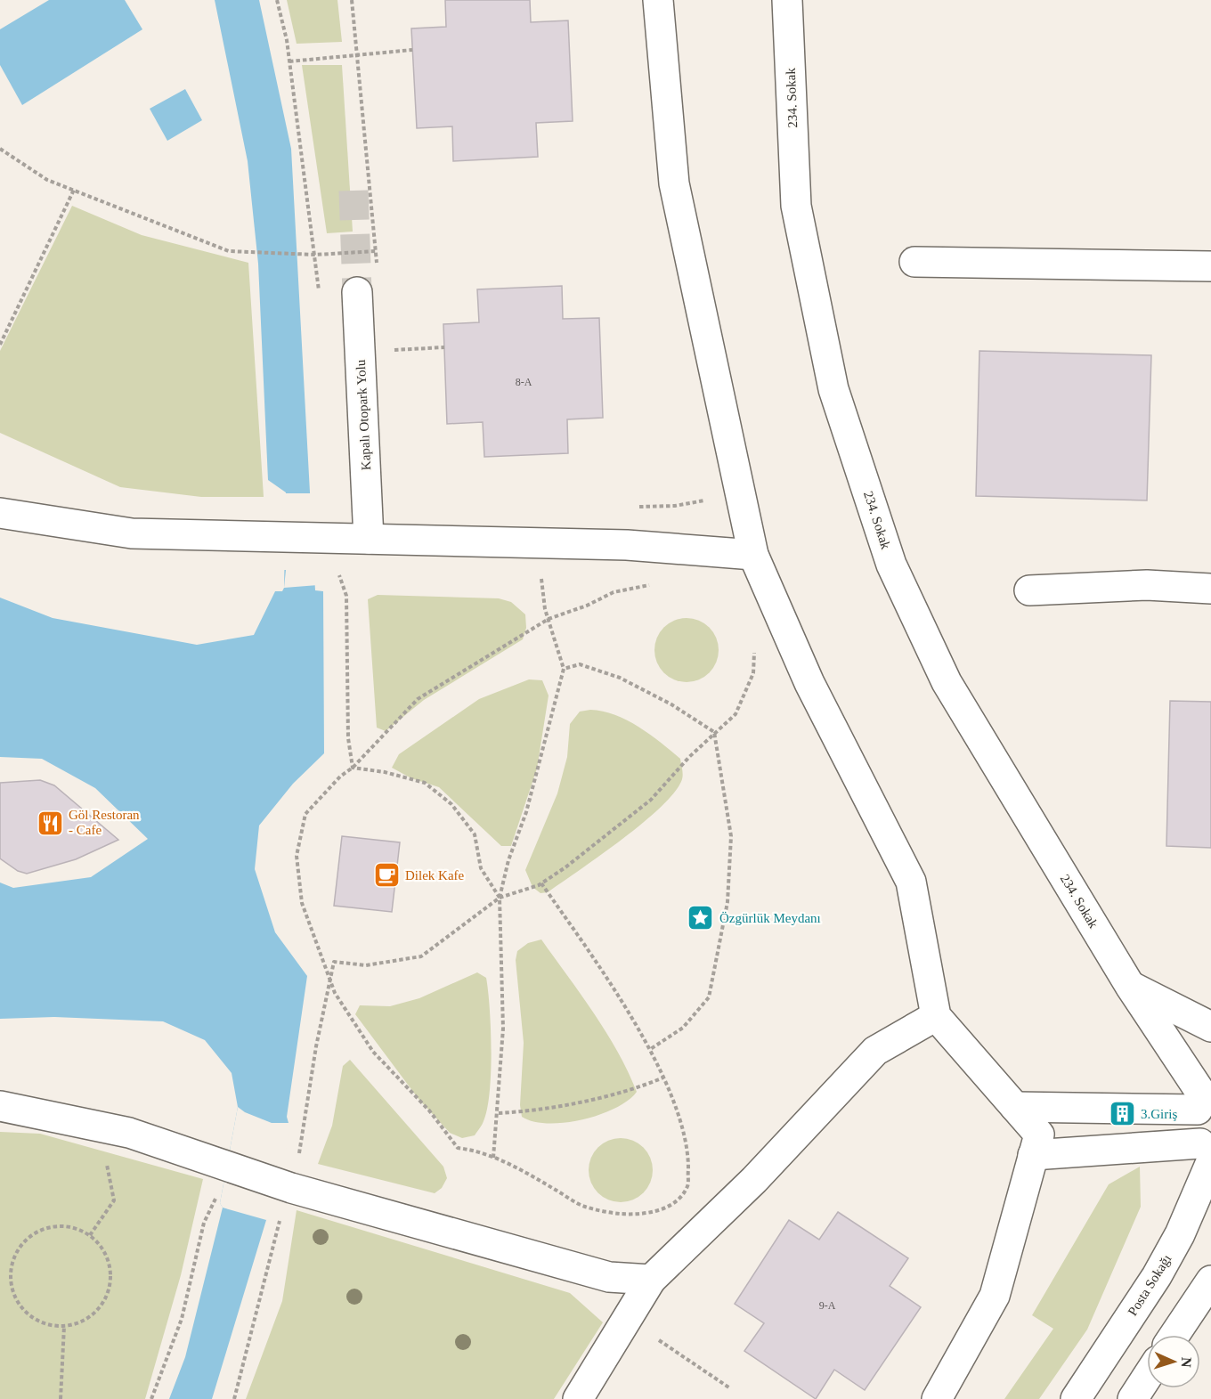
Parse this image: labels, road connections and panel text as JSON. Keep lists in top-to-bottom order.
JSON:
{
  "streets": {
    "street": ["234. Sokak", "Kapalı Otopark Yolu", "Posta Sokağı"]
  },
  "places": {
    "restaurant": ["Göl Restoran - Cafe"],
    "cafe": ["Dilek Kafe"],
    "place": ["Özgürlük Meydanı"],
    "building": ["3.Giriş"]
  },
  "house_numbers": ["8-A", "9-A"],
  "north": "right"
}
